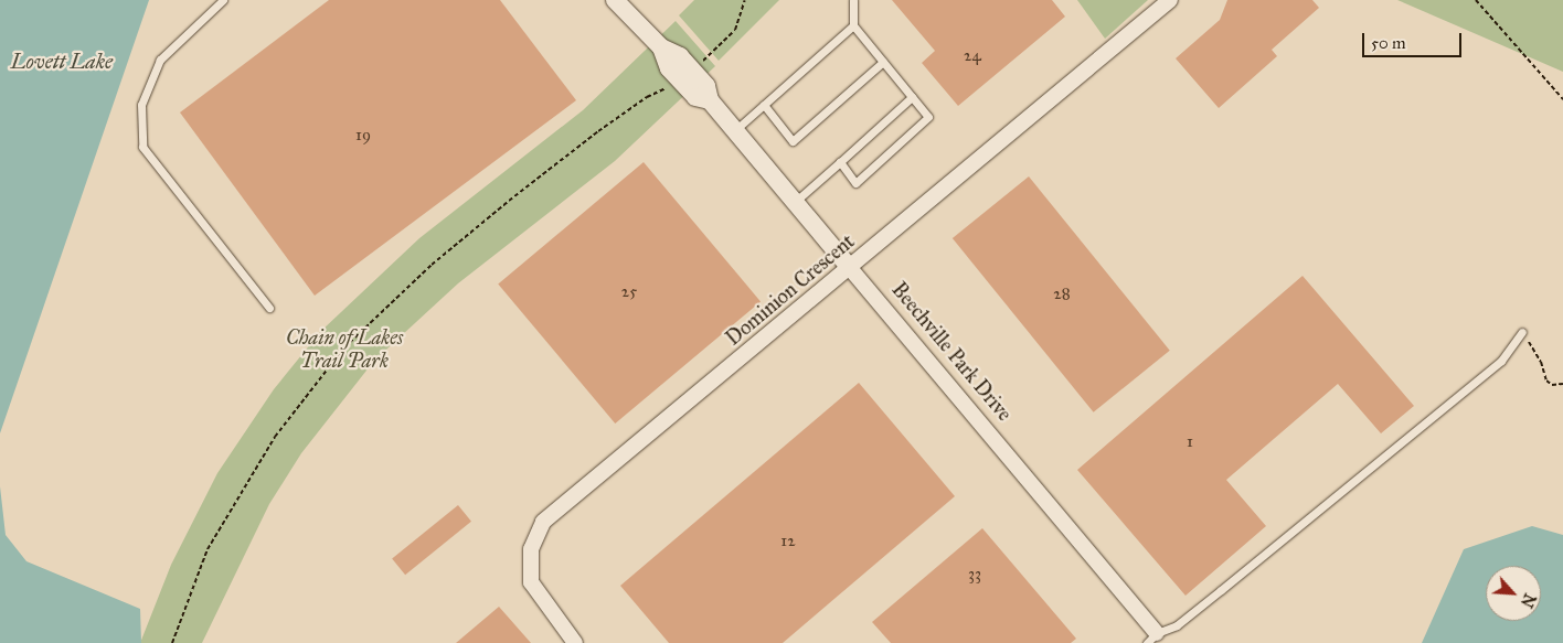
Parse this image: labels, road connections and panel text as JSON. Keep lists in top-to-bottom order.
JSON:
{
  "streets": {
    "street": ["Dominion Crescent", "Beechville Park Drive"]
  },
  "crossings": [
    ["Dominion Crescent", "Beechville Park Drive"]
  ],
  "water": ["Lovett Lake"],
  "parks": ["Chain of Lakes Trail Park"],
  "house_numbers": [
    "24",
    "19",
    "25",
    "28",
    "1",
    "12",
    "33"
  ],
  "scale_bar": "50 m",
  "north": "bottom right"
}
